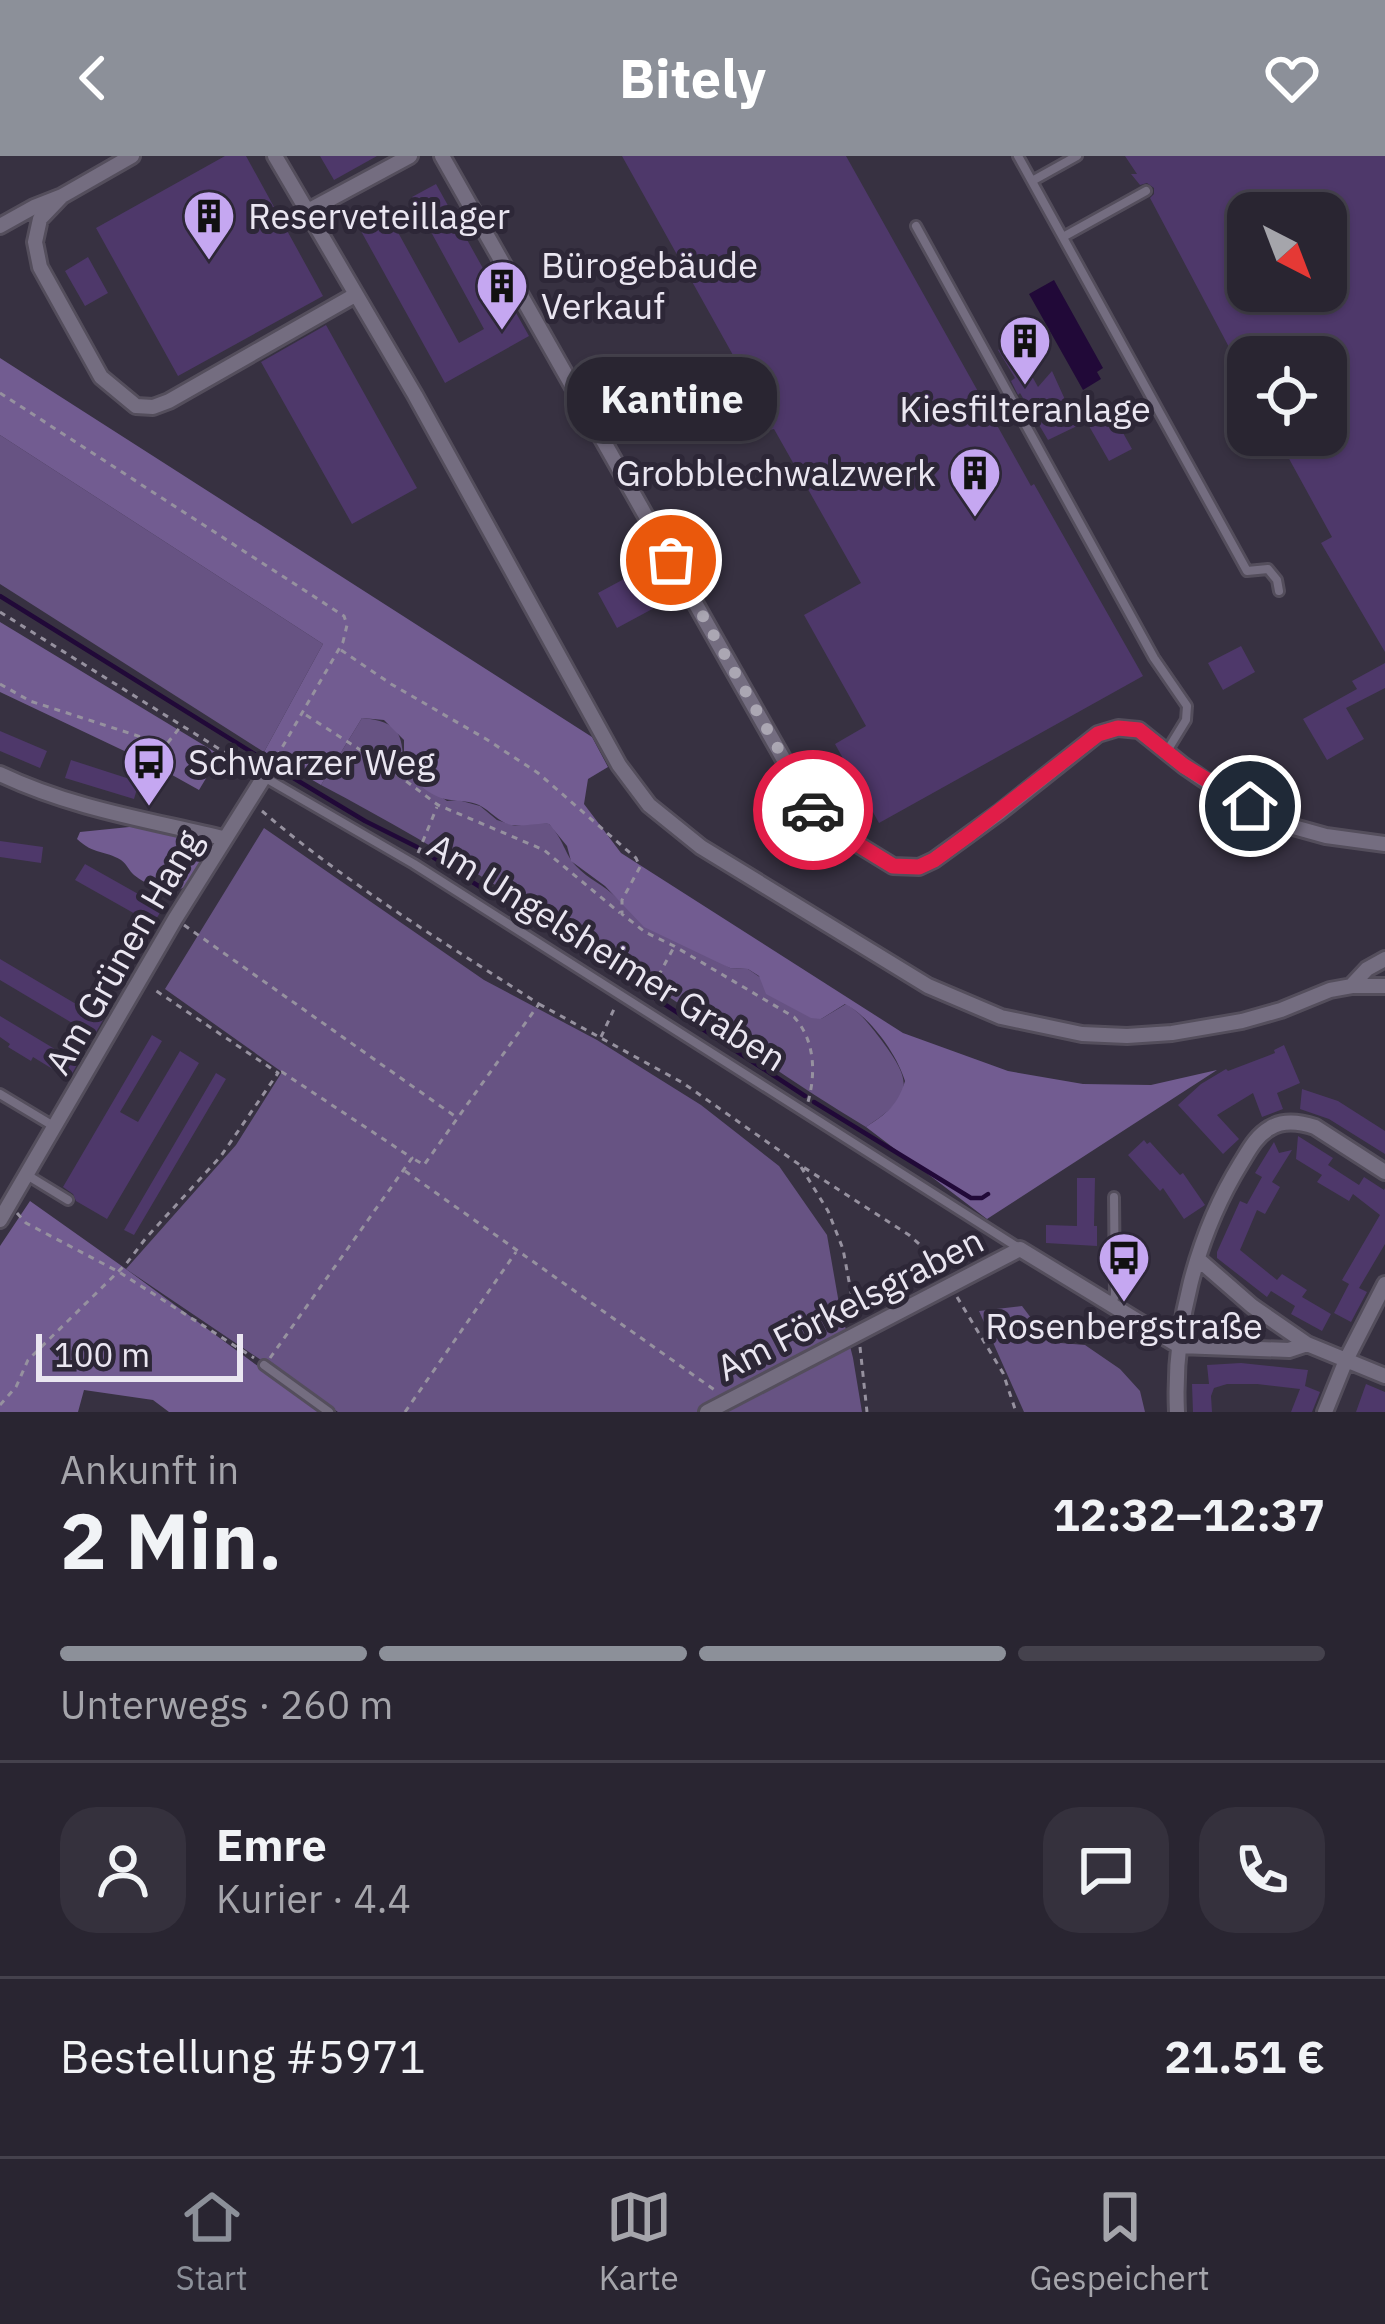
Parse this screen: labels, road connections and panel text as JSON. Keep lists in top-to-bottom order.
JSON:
{
  "streets": {
    "street": ["Am Grünen Hang", "Am Ungelsheimer Graben", "Am Förkelsgraben"]
  },
  "crossings": [
    ["Am Grünen Hang", "Am Ungelsheimer Graben"],
    ["Am Ungelsheimer Graben", "Am Förkelsgraben"]
  ],
  "places": {
    "building": [
      "Reserveteillager",
      "Bürogebäude Verkauf",
      "Kiesfilteranlage",
      "Grobblechwalzwerk"
    ],
    "other": ["Kantine"],
    "bus stop": ["Schwarzer Weg", "Rosenbergstraße"]
  },
  "scale_bar": "100 m",
  "north": "bottom right",
  "page": {
    "header": "Bitely",
    "bubble": "Kantine",
    "scale": "100 m",
    "heading": ["2 Min.", "Ankunft in", "12:32–12:37"],
    "panel": [
      "Emre",
      "Kurier · 4.4",
      "Bestellung #5971",
      "21.51 €"
    ],
    "bar": "Unterwegs · 260 m",
    "tabs": ["Start", "Karte", "Gespeichert"]
  }
}
